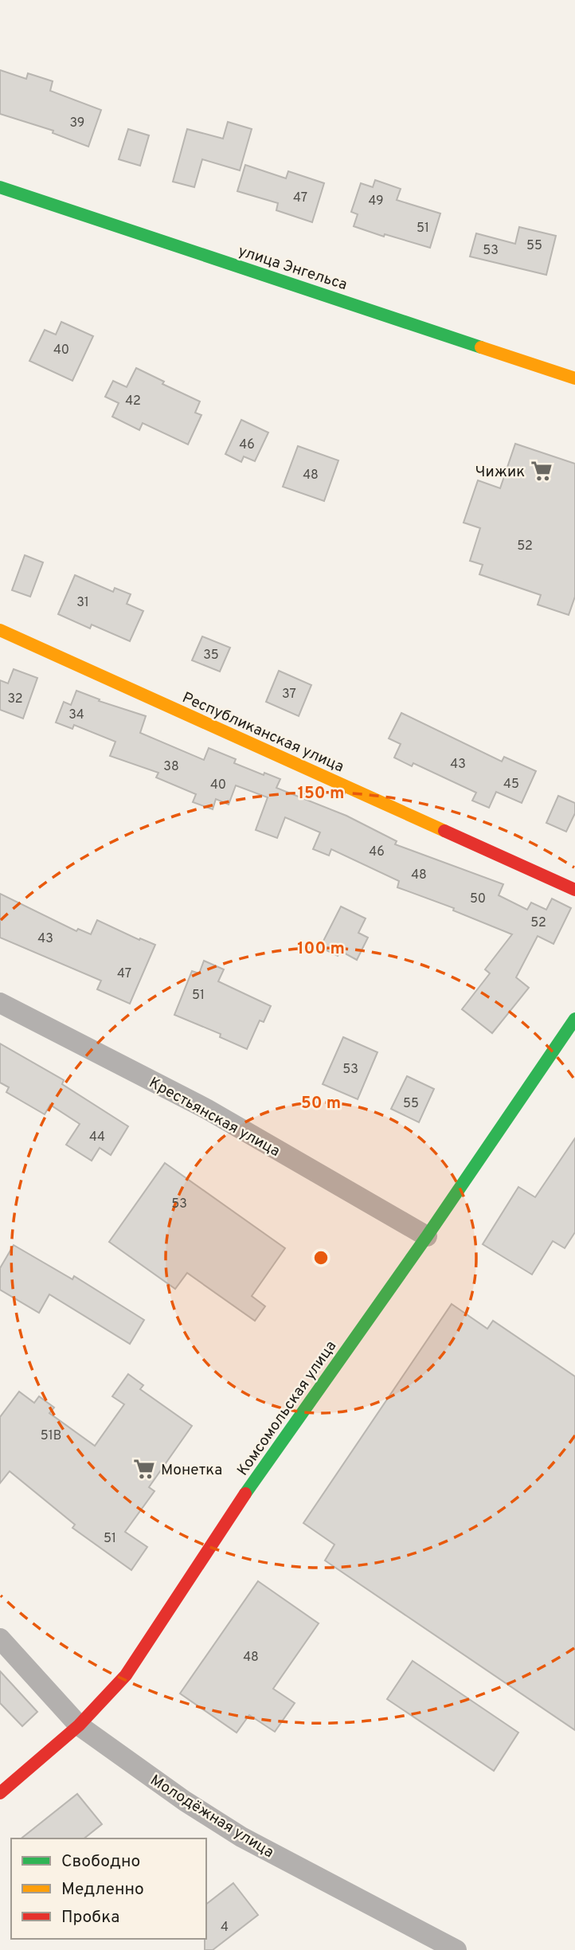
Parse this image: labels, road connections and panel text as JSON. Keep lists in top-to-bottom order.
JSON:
{
  "streets": {
    "street": [
      "улица Энгельса",
      "Республиканская улица",
      "Крестьянская улица",
      "Комсомольская улица",
      "Молодёжная улица"
    ]
  },
  "crossings": [
    ["Крестьянская улица", "Комсомольская улица"],
    ["Комсомольская улица", "Молодёжная улица"]
  ],
  "places": {
    "supermarket": ["Чижик", "Монетка"]
  },
  "house_numbers": [
    "39",
    "47",
    "49",
    "51",
    "55",
    "53",
    "40",
    "42",
    "46",
    "48",
    "52",
    "31",
    "35",
    "37",
    "32",
    "34",
    "43",
    "38",
    "45",
    "40",
    "46",
    "48",
    "50",
    "52",
    "43",
    "47",
    "51",
    "53",
    "55",
    "44",
    "53",
    "51В",
    "51",
    "48",
    "4"
  ],
  "legend": ["Свободно", "Медленно", "Пробка"],
  "rings": ["150 m", "100 m", "50 m"]
}
